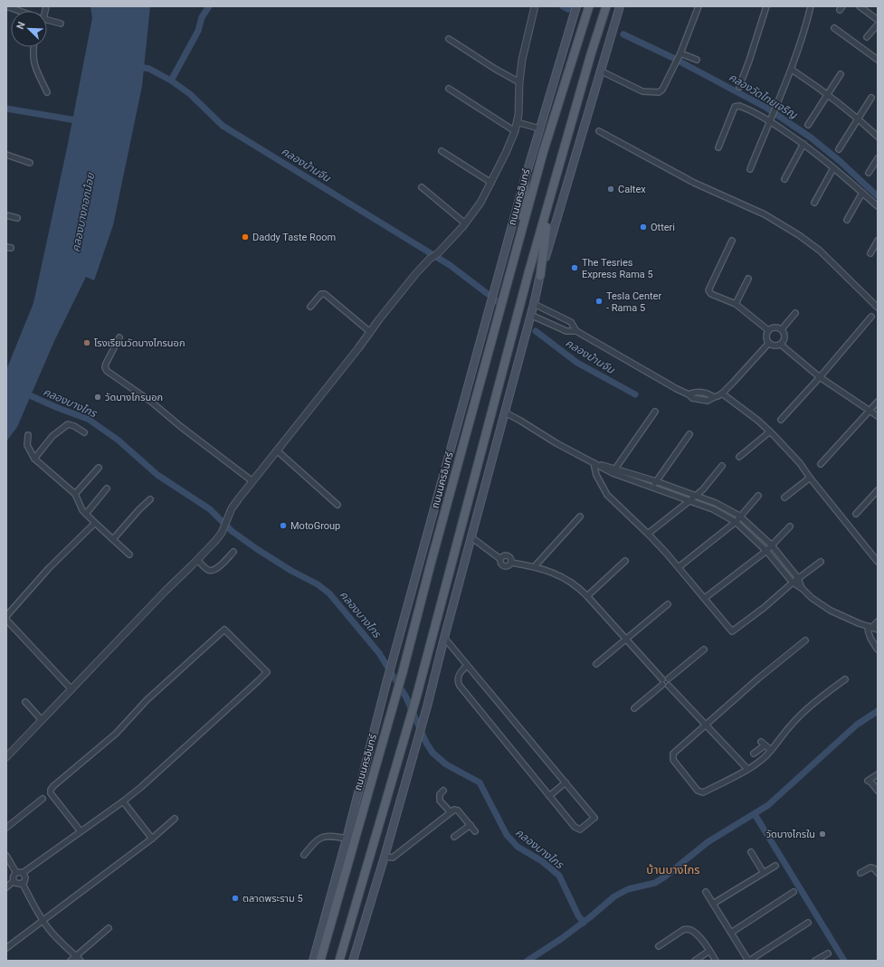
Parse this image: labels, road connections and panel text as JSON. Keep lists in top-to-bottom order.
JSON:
{
  "streets": {
    "main road": ["ถนนนครอินทร์"]
  },
  "districts": ["บ้านบางไกร"],
  "water": [
    "คลองวัดไทยเจริญ",
    "คลองบ้านจีน",
    "คลองบางกอกน้อย",
    "คลองบางไกร"
  ],
  "places": [
    "Caltex",
    "Otteri",
    "Daddy Taste Room",
    "The Tesries Express Rama 5",
    "Tesla Center - Rama 5",
    "โรงเรียนวัดบางไกรนอก",
    "วัดบางไกรนอก",
    "MotoGroup",
    "วัดบางไกรใน",
    "ตลาดพระราม 5"
  ],
  "north": "top left"
}
